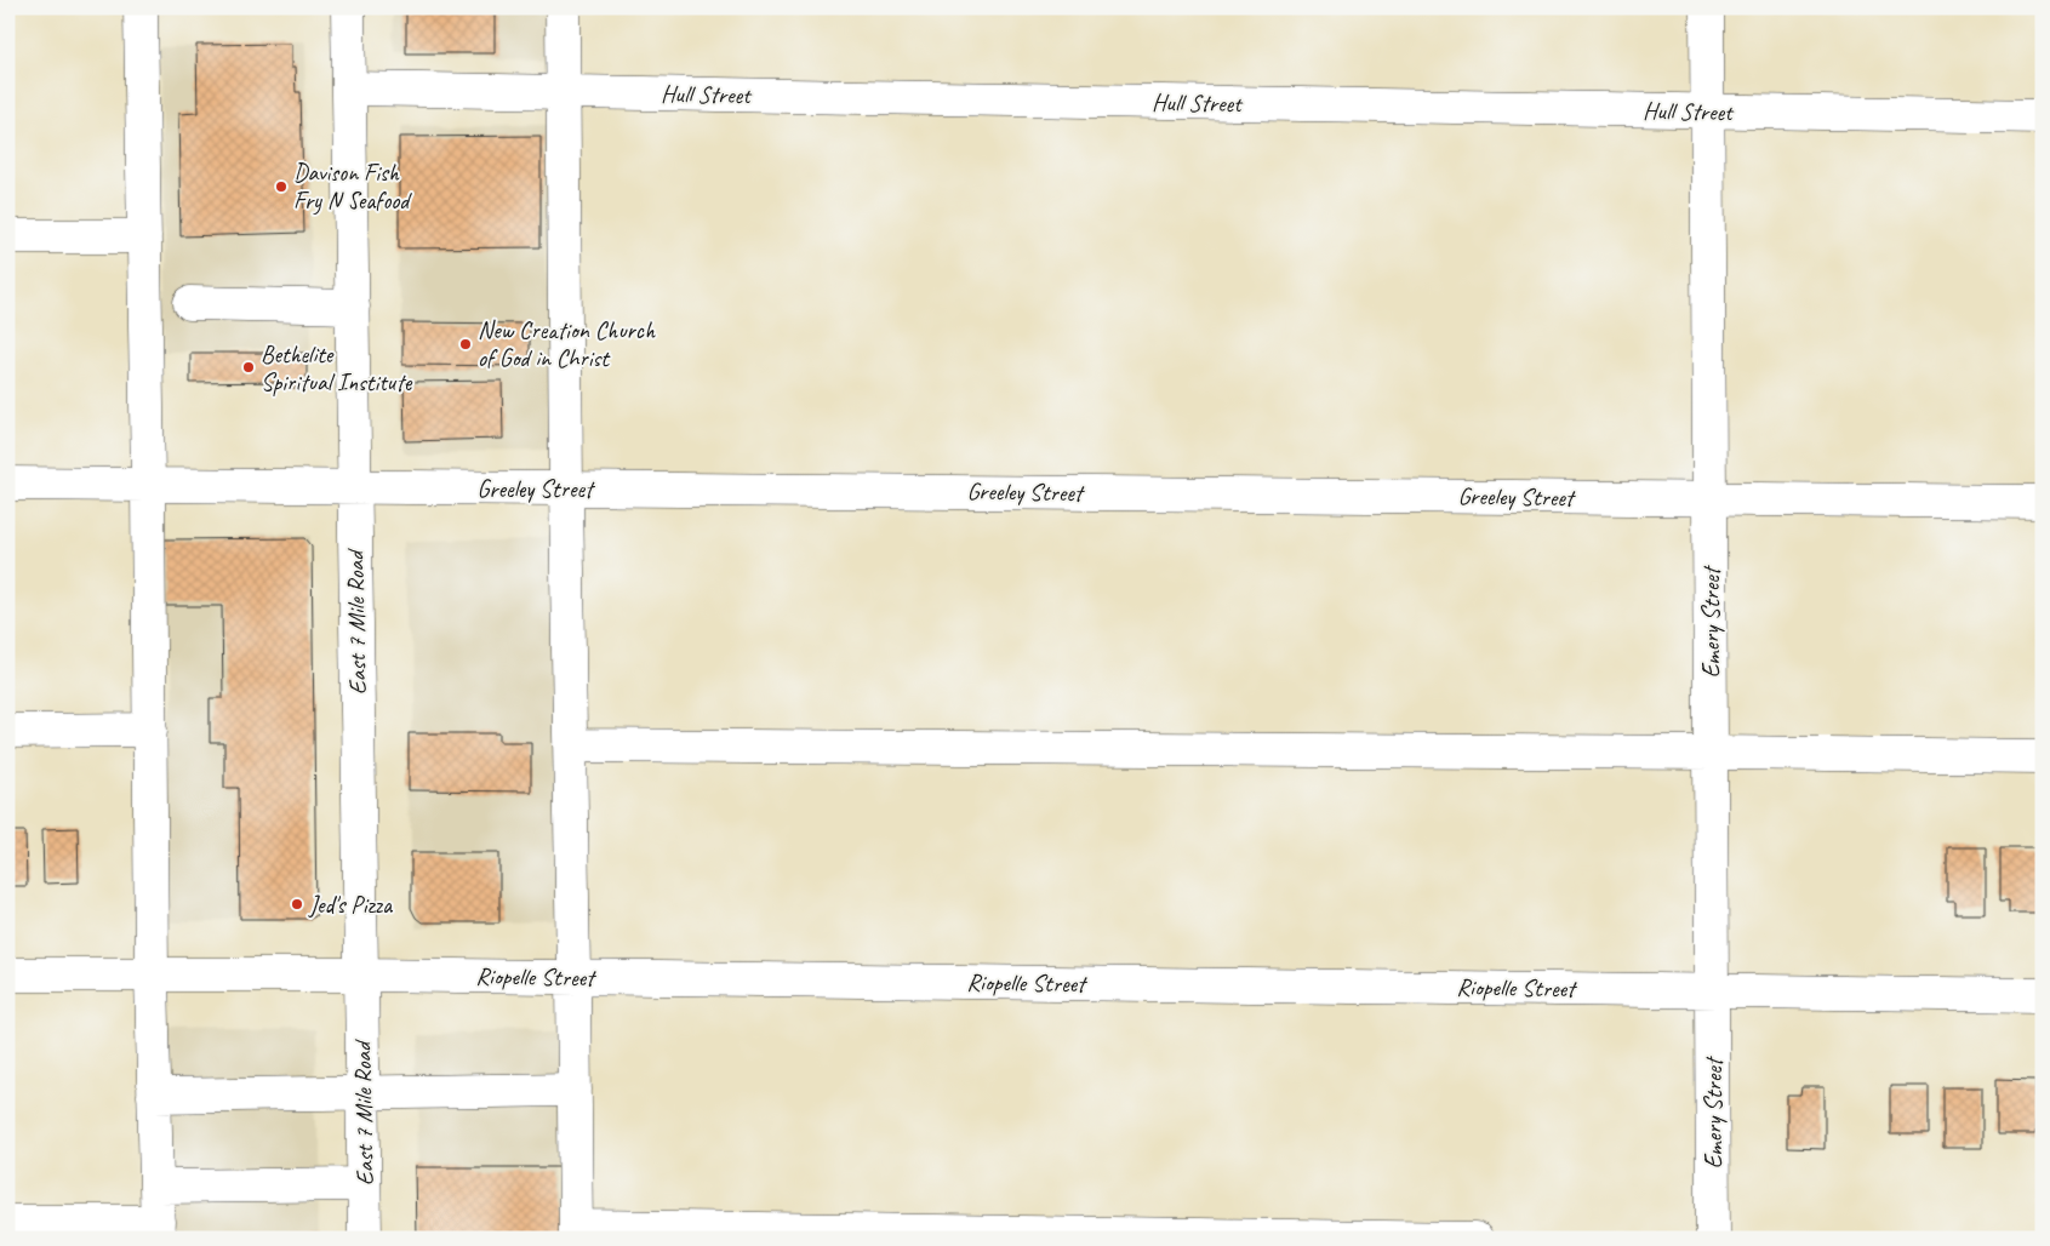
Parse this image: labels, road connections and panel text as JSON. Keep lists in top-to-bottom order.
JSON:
{
  "streets": {
    "street": [
      "Hull Street",
      "Greeley Street",
      "East 7 Mile Road",
      "Emery Street",
      "Riopelle Street"
    ]
  },
  "crossings": [
    ["Hull Street", "East 7 Mile Road"],
    ["Hull Street", "Emery Street"],
    ["Greeley Street", "East 7 Mile Road"],
    ["Greeley Street", "Emery Street"],
    ["East 7 Mile Road", "Riopelle Street"],
    ["Emery Street", "Riopelle Street"]
  ],
  "places": [
    "Davison Fish Fry N Seafood",
    "New Creation Church of God in Christ",
    "Bethelite Spiritual Institute",
    "Jed's Pizza"
  ]
}
